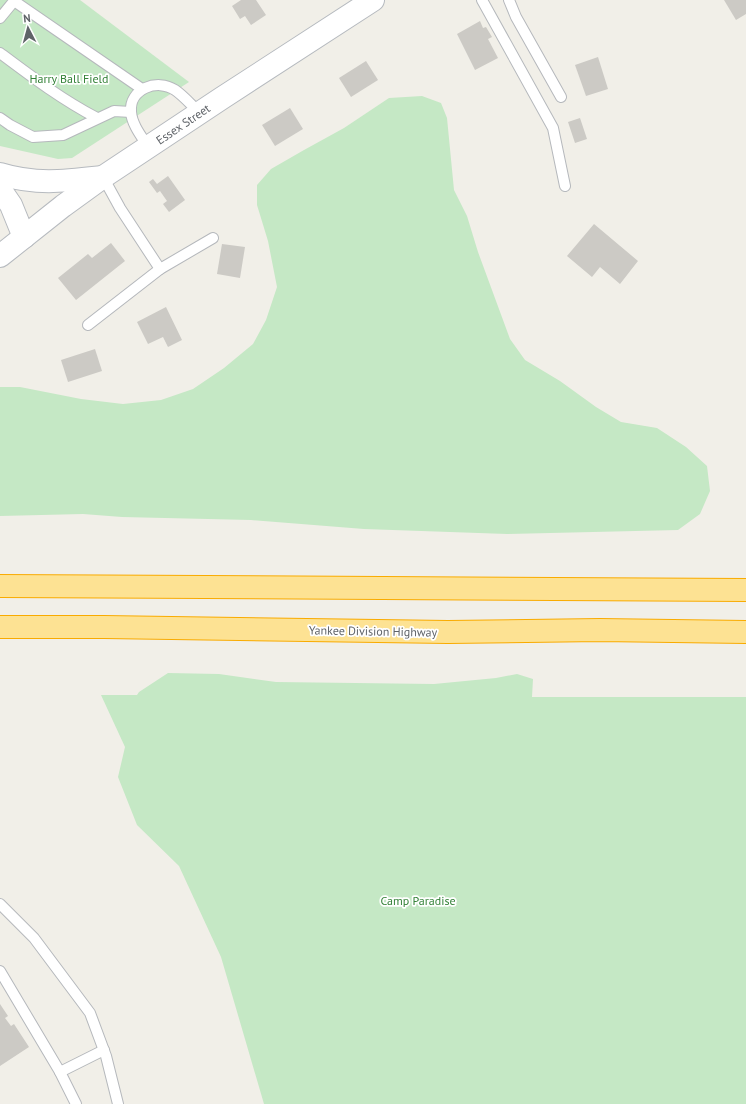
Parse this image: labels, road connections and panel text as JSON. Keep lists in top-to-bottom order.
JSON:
{
  "streets": {
    "highway": ["Yankee Division Highway"],
    "main road": ["Essex Street"]
  },
  "parks": ["Harry Ball Field", "Camp Paradise"],
  "north": "top"
}
